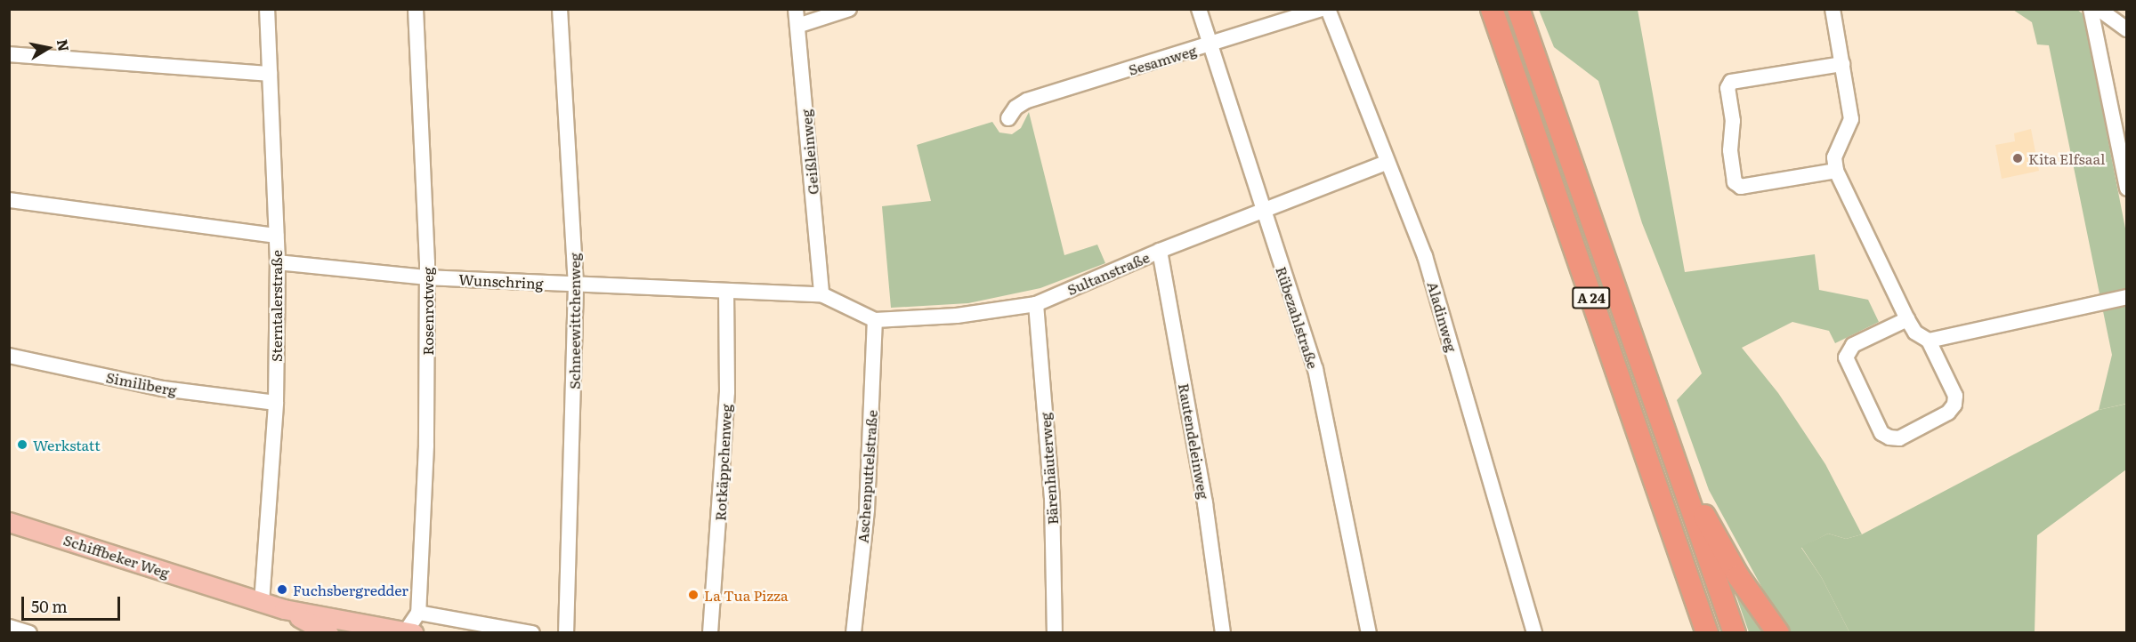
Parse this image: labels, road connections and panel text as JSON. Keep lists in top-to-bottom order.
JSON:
{
  "streets": {
    "highway": ["A 24"],
    "main road": ["Schiffbeker Weg"],
    "street": [
      "Sesamweg",
      "Geißleinweg",
      "Sultanstraße",
      "Wunschring",
      "Sterntalerstraße",
      "Rosenrotweg",
      "Aladinweg",
      "Rübezahlstraße",
      "Schneewittchenweg",
      "Similiberg",
      "Rautendeleinweg",
      "Rotkäppchenweg",
      "Bärenhäuterweg",
      "Aschenputtelstraße"
    ]
  },
  "crossings": [
    ["Sesamweg", "Rübezahlstraße"],
    ["Geißleinweg", "Sultanstraße"],
    ["Geißleinweg", "Wunschring"],
    ["Sultanstraße", "Wunschring"],
    ["Sultanstraße", "Aladinweg"],
    ["Sultanstraße", "Rübezahlstraße"],
    ["Sultanstraße", "Rautendeleinweg"],
    ["Sultanstraße", "Bärenhäuterweg"],
    ["Sultanstraße", "Aschenputtelstraße"],
    ["Wunschring", "Sterntalerstraße"],
    ["Wunschring", "Rosenrotweg"],
    ["Wunschring", "Schneewittchenweg"],
    ["Wunschring", "Rotkäppchenweg"],
    ["Sterntalerstraße", "Similiberg"],
    ["Sterntalerstraße", "Schiffbeker Weg"],
    ["Rosenrotweg", "Schiffbeker Weg"]
  ],
  "places": [
    "Kita Elfsaal",
    "Werkstatt",
    "Fuchsbergredder",
    "La Tua Pizza"
  ],
  "scale_bar": "50 m",
  "north": "right"
}
